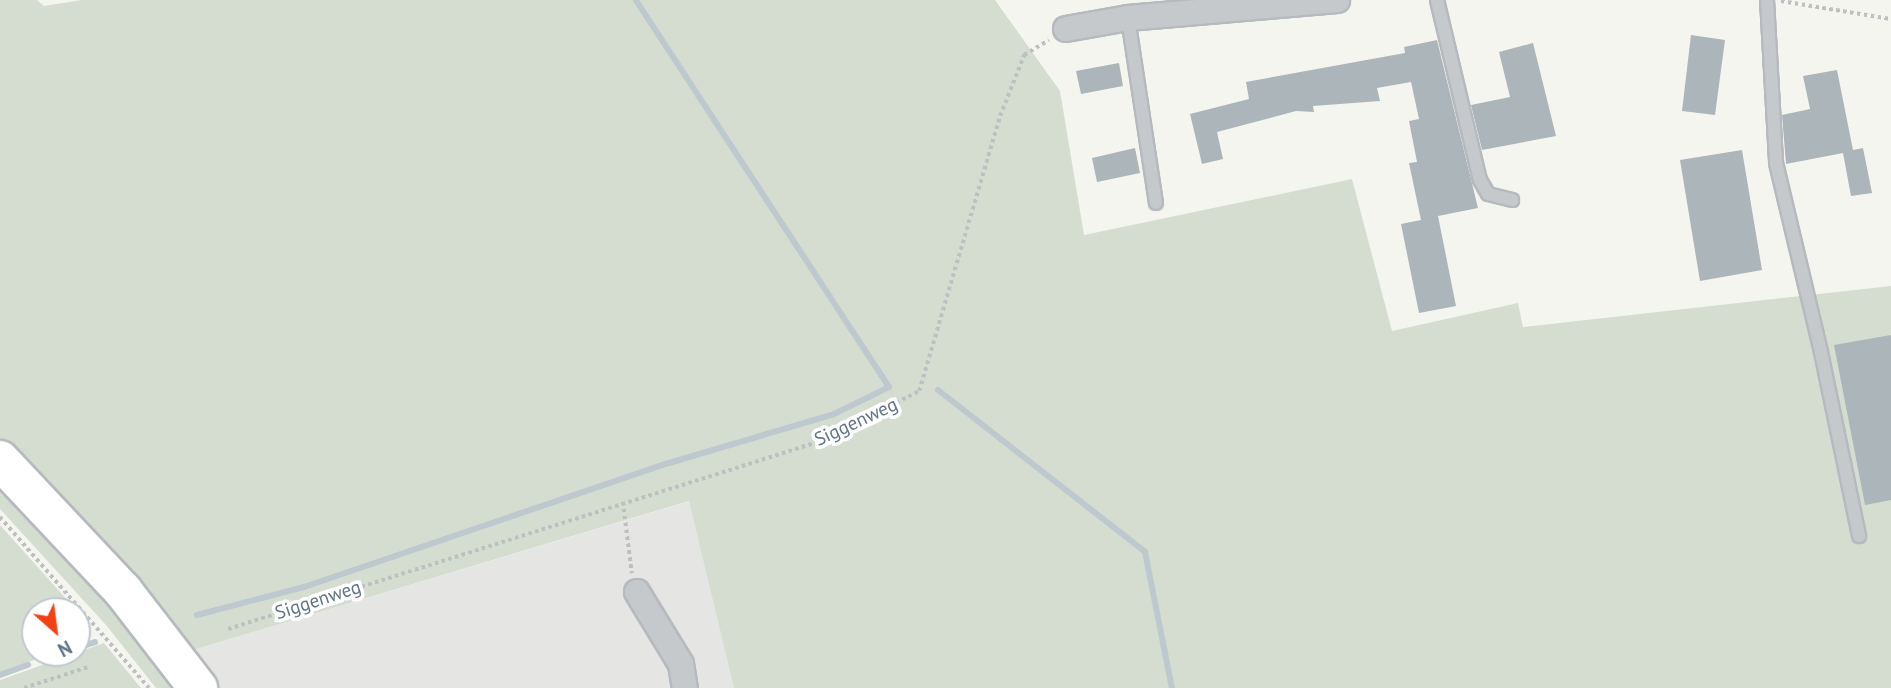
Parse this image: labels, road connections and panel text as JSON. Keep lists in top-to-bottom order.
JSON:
{
  "streets": {
    "path": ["Siggenweg"]
  },
  "north": "bottom right"
}
